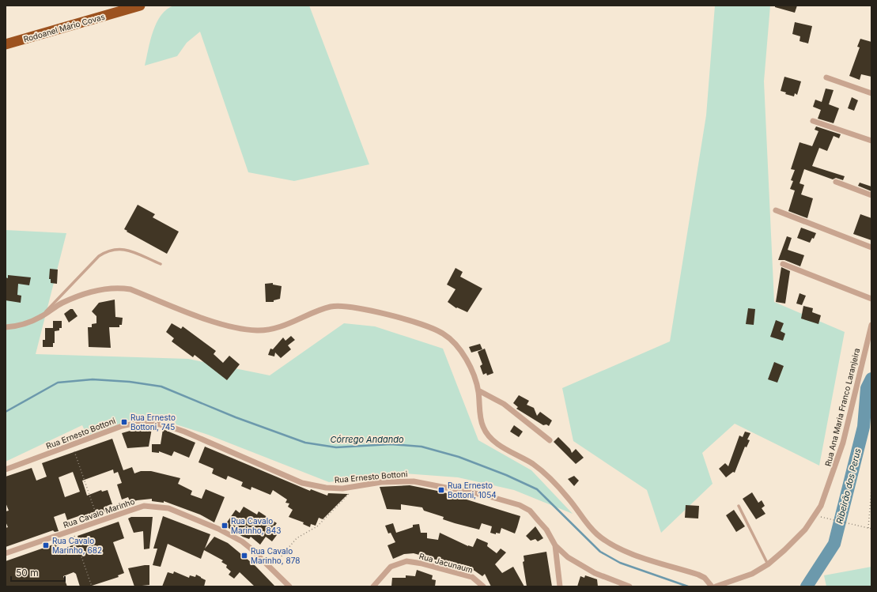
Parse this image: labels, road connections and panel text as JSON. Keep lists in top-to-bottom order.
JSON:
{
  "streets": {
    "highway": ["Rodoanel Mário Covas"],
    "street": [
      "Rua Ana Maria Franco Laranjeira",
      "Rua Ernesto Bottoni",
      "Rua Cavalo Marinho",
      "Rua Jacunaum"
    ]
  },
  "water": ["Córrego Andando", "Ribeirão dos Perus"],
  "places": {
    "transit": [
      "Rua Ernesto Bottoni, 745",
      "Rua Ernesto Bottoni, 1054",
      "Rua Cavalo Marinho, 843",
      "Rua Cavalo Marinho, 682",
      "Rua Cavalo Marinho, 878"
    ]
  },
  "scale_bar": "50 m"
}
